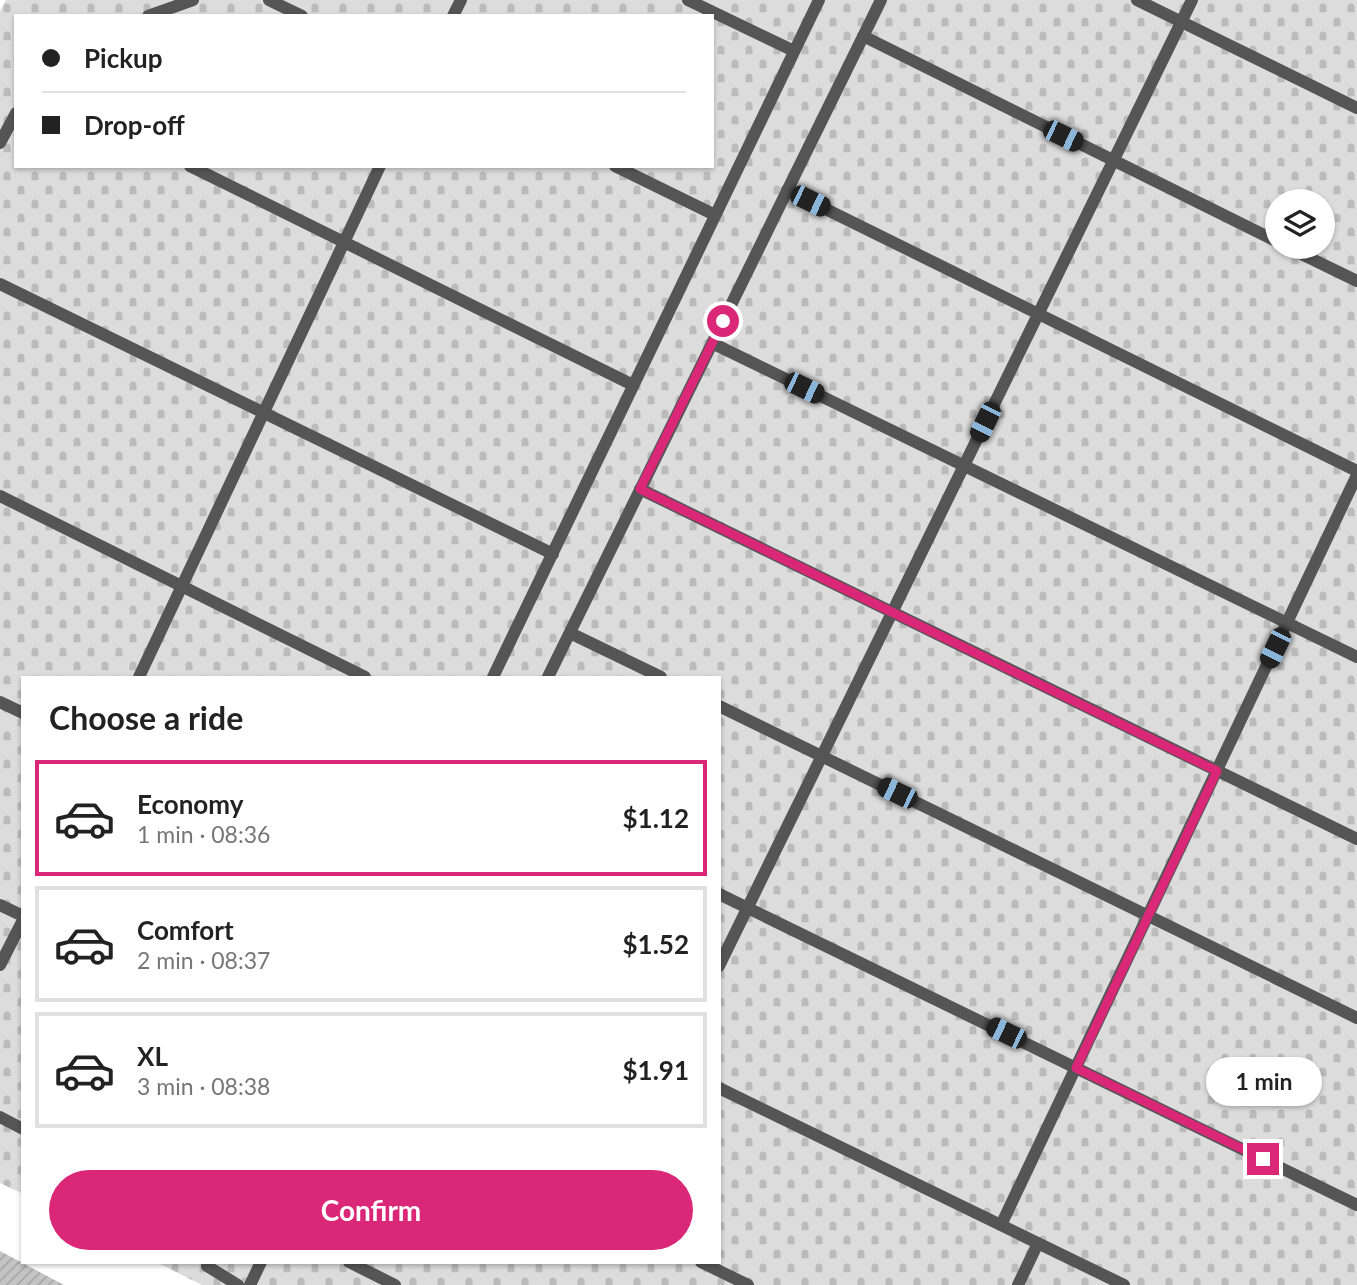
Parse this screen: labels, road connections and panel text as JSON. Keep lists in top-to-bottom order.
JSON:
{
  "page": {
    "banner": ["Pickup", "Drop-off"],
    "heading": "Choose a ride",
    "list": [
      {
        "name": "Economy",
        "note": "1 min · 08:36",
        "value": "$1.12"
      },
      {
        "name": "Comfort",
        "note": "2 min · 08:37",
        "value": "$1.52"
      },
      {
        "name": "XL",
        "note": "3 min · 08:38",
        "value": "$1.91"
      }
    ],
    "bubble": "1 min",
    "buttons": "Confirm"
  }
}
